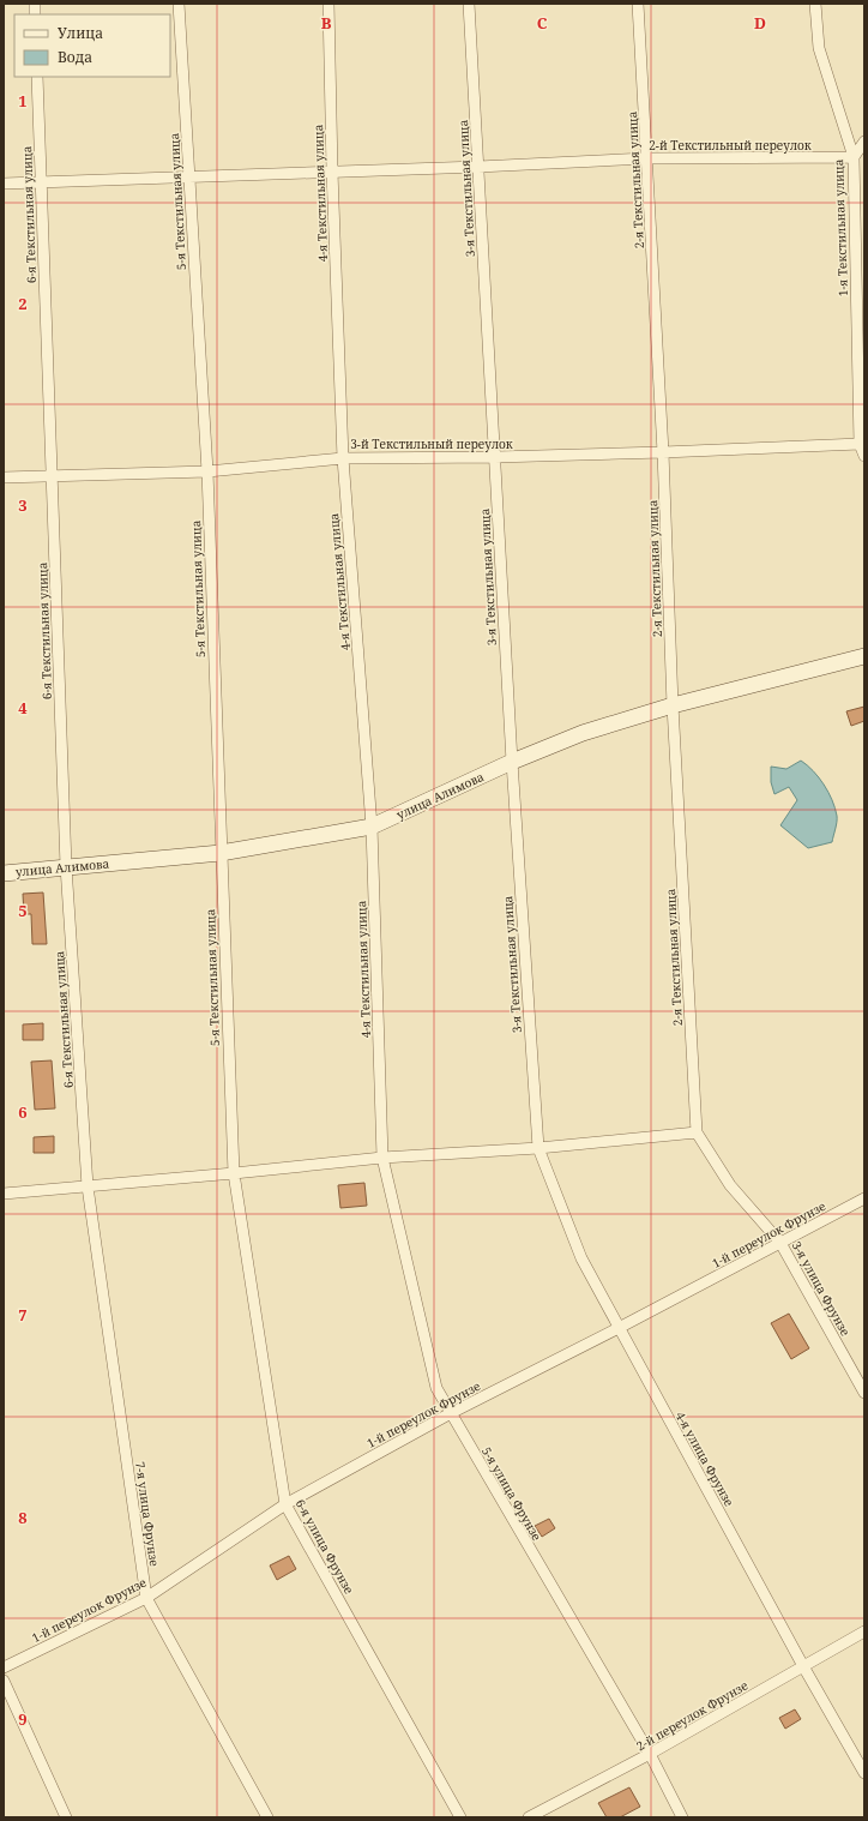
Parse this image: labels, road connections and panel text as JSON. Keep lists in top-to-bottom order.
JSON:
{
  "streets": {
    "street": [
      "2-й Текстильный переулок",
      "2-я Текстильная улица",
      "3-я Текстильная улица",
      "4-я Текстильная улица",
      "5-я Текстильная улица",
      "6-я Текстильная улица",
      "1-я Текстильная улица",
      "3-й Текстильный переулок",
      "улица Алимова",
      "1-й переулок Фрунзе",
      "3-я улица Фрунзе",
      "4-я улица Фрунзе",
      "5-я улица Фрунзе",
      "7-я улица Фрунзе",
      "6-я улица Фрунзе",
      "2-й переулок Фрунзе"
    ]
  },
  "crossings": [
    ["2-й Текстильный переулок", "2-я Текстильная улица"],
    ["2-й Текстильный переулок", "3-я Текстильная улица"],
    ["2-й Текстильный переулок", "4-я Текстильная улица"],
    ["2-й Текстильный переулок", "5-я Текстильная улица"],
    ["2-й Текстильный переулок", "6-я Текстильная улица"],
    ["2-й Текстильный переулок", "1-я Текстильная улица"],
    ["2-я Текстильная улица", "3-й Текстильный переулок"],
    ["2-я Текстильная улица", "улица Алимова"],
    ["2-я Текстильная улица", "3-я улица Фрунзе"],
    ["3-я Текстильная улица", "3-й Текстильный переулок"],
    ["3-я Текстильная улица", "улица Алимова"],
    ["3-я Текстильная улица", "4-я улица Фрунзе"],
    ["4-я Текстильная улица", "3-й Текстильный переулок"],
    ["4-я Текстильная улица", "улица Алимова"],
    ["4-я Текстильная улица", "5-я улица Фрунзе"],
    ["5-я Текстильная улица", "3-й Текстильный переулок"],
    ["5-я Текстильная улица", "улица Алимова"],
    ["5-я Текстильная улица", "6-я улица Фрунзе"],
    ["6-я Текстильная улица", "3-й Текстильный переулок"],
    ["6-я Текстильная улица", "улица Алимова"],
    ["6-я Текстильная улица", "7-я улица Фрунзе"],
    ["1-я Текстильная улица", "3-й Текстильный переулок"],
    ["1-й переулок Фрунзе", "3-я улица Фрунзе"],
    ["1-й переулок Фрунзе", "4-я улица Фрунзе"],
    ["1-й переулок Фрунзе", "5-я улица Фрунзе"],
    ["1-й переулок Фрунзе", "7-я улица Фрунзе"],
    ["1-й переулок Фрунзе", "6-я улица Фрунзе"],
    ["4-я улица Фрунзе", "2-й переулок Фрунзе"],
    ["5-я улица Фрунзе", "2-й переулок Фрунзе"]
  ],
  "legend": ["Улица", "Вода"],
  "grid": {
    "columns": ["B", "C", "D"],
    "rows": [
      "1",
      "2",
      "3",
      "4",
      "5",
      "6",
      "7",
      "8",
      "9"
    ]
  }
}
